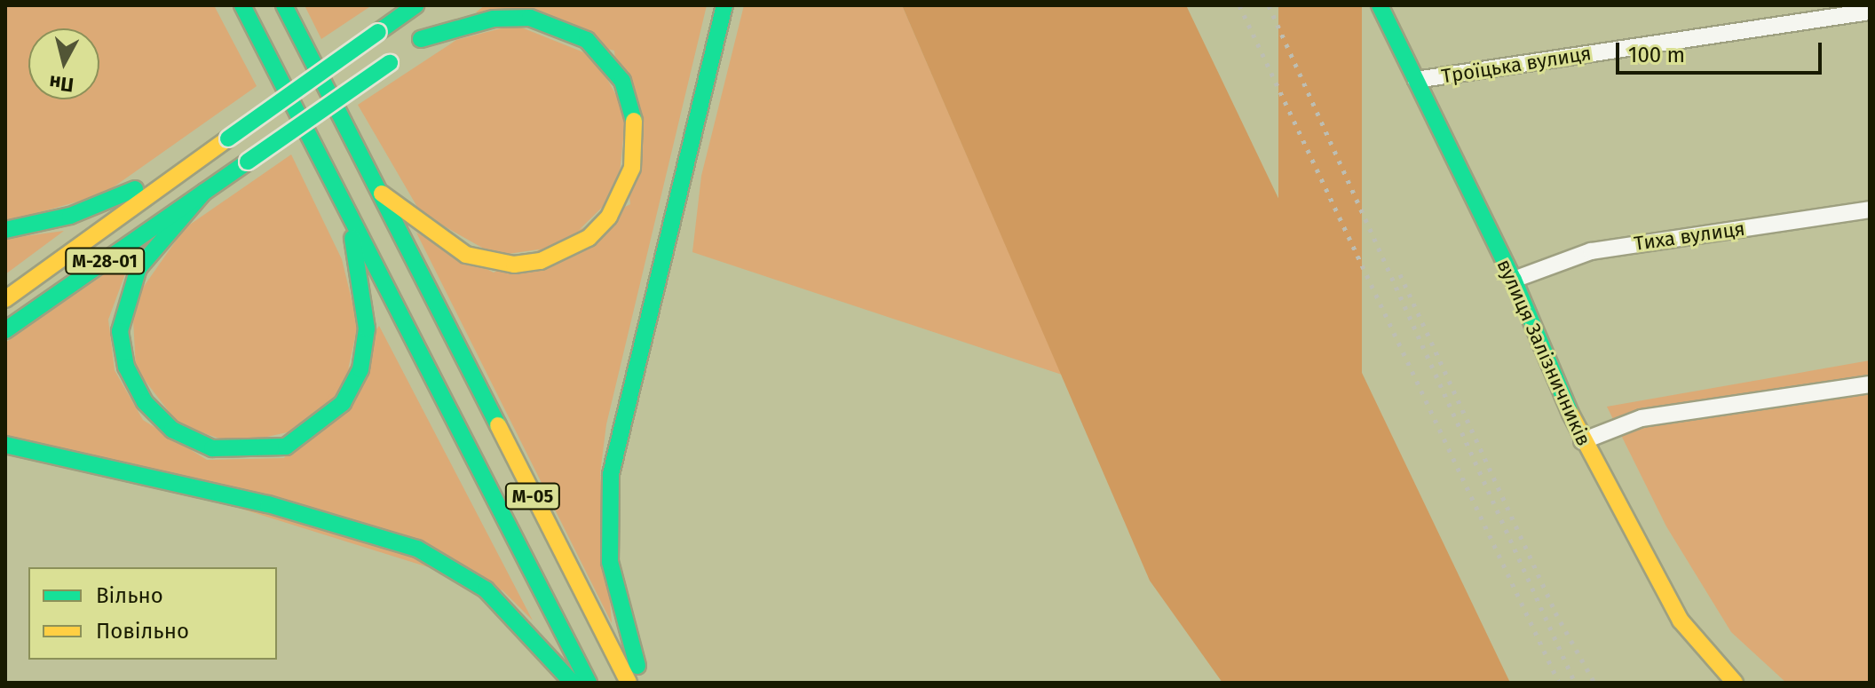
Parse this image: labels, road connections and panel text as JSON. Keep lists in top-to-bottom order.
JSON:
{
  "streets": {
    "main road": ["М-28-01", "вулиця Залізничників", "М-05"],
    "street": ["Троїцька вулиця", "Тиха вулиця"]
  },
  "crossings": [
    ["Троїцька вулиця", "вулиця Залізничників"],
    ["Тиха вулиця", "вулиця Залізничників"]
  ],
  "legend": ["Вільно", "Повільно"],
  "scale_bar": "100 m",
  "north": "bottom"
}
